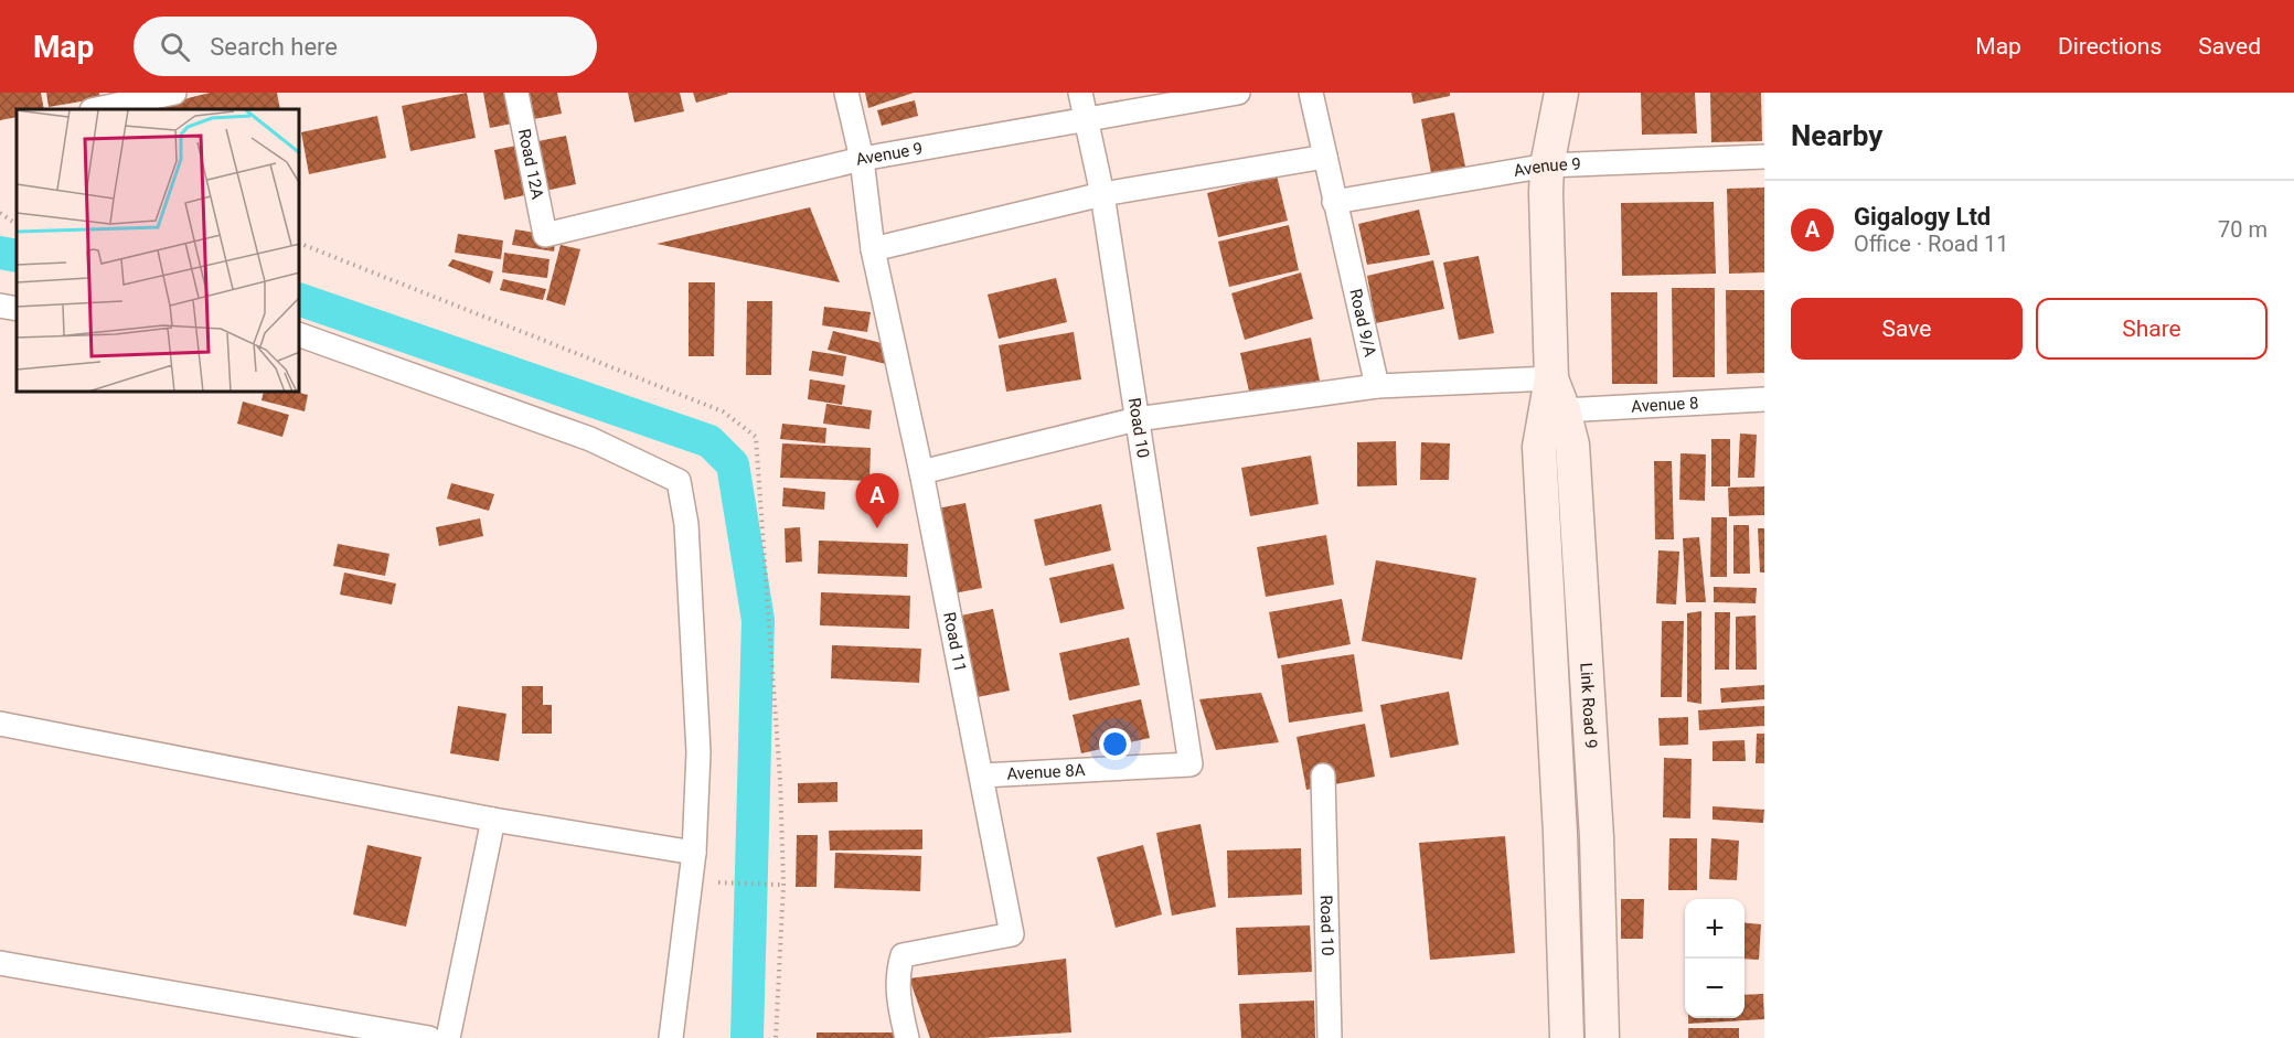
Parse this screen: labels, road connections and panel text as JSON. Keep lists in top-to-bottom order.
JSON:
{
  "streets": {
    "main road": ["Link Road 9"],
    "street": [
      "Avenue 9",
      "Road 12A",
      "Road 9/A",
      "Avenue 8",
      "Road 10",
      "Road 11",
      "Avenue 8A"
    ]
  },
  "crossings": [
    ["Avenue 9", "Road 12A"],
    ["Avenue 9", "Road 9/A"],
    ["Avenue 9", "Road 10"],
    ["Avenue 9", "Road 11"],
    ["Avenue 9", "Link Road 9"],
    ["Avenue 8", "Link Road 9"],
    ["Road 10", "Avenue 8A"],
    ["Road 11", "Avenue 8A"]
  ],
  "page": {
    "header": "Map",
    "search": "Search here",
    "nav": ["Map", "Directions", "Saved"],
    "heading": "Nearby",
    "list": [
      {
        "mark": "A",
        "name": "Gigalogy Ltd",
        "note": "Office · Road 11",
        "value": "70 m"
      }
    ],
    "buttons": ["Save", "Share"],
    "pins": "A",
    "map_buttons": ["+", "−"]
  }
}
